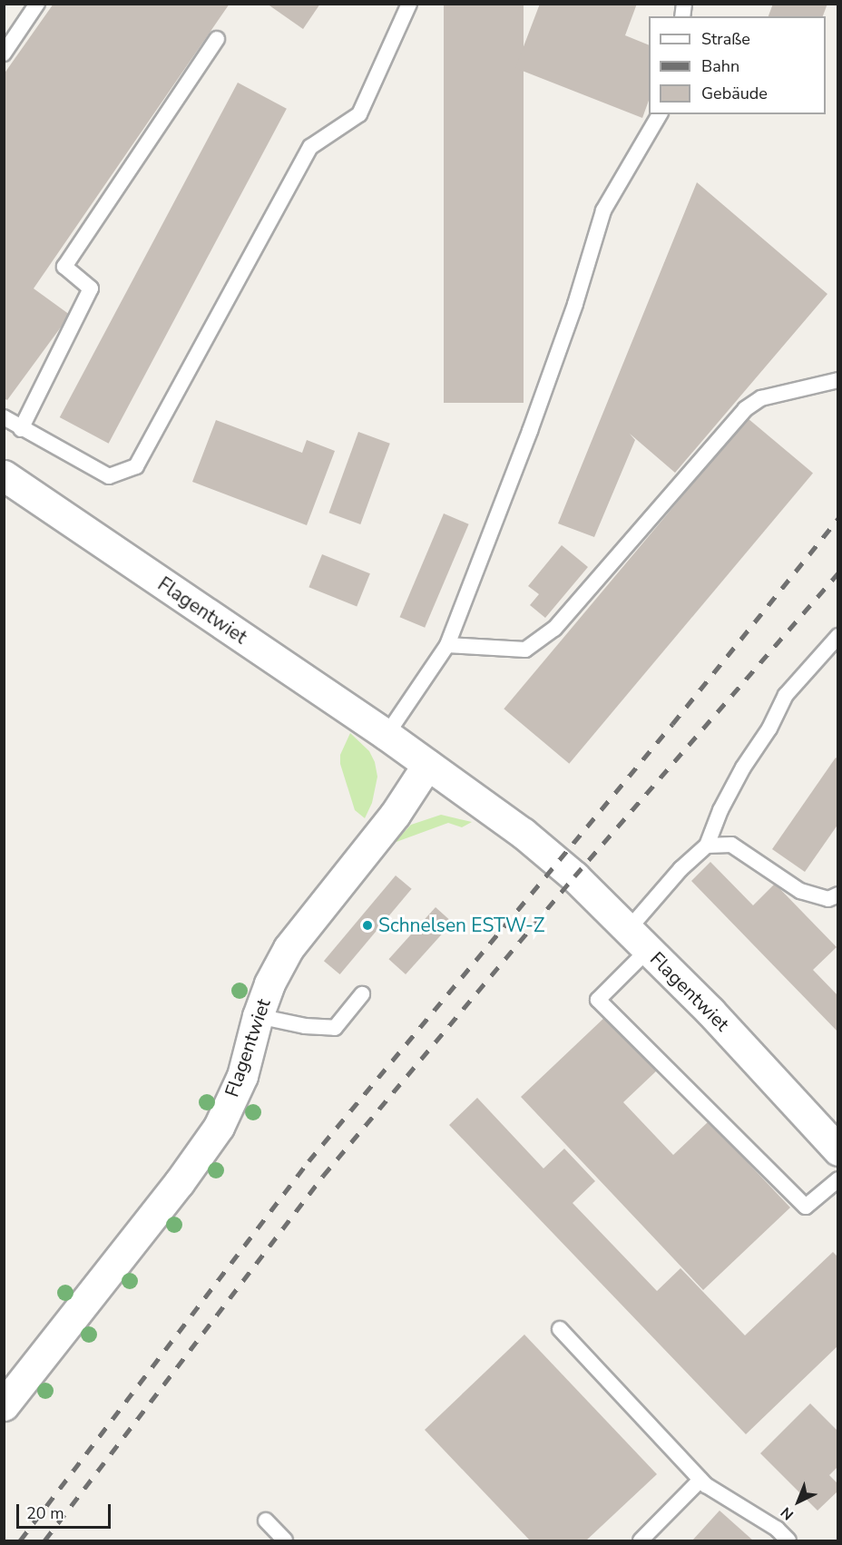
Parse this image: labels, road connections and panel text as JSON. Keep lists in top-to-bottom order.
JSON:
{
  "streets": {
    "street": ["Flagentwiet"]
  },
  "places": ["Schnelsen ESTW-Z"],
  "legend": ["Straße", "Bahn", "Gebäude"],
  "scale_bar": "20 m",
  "north": "bottom left"
}
